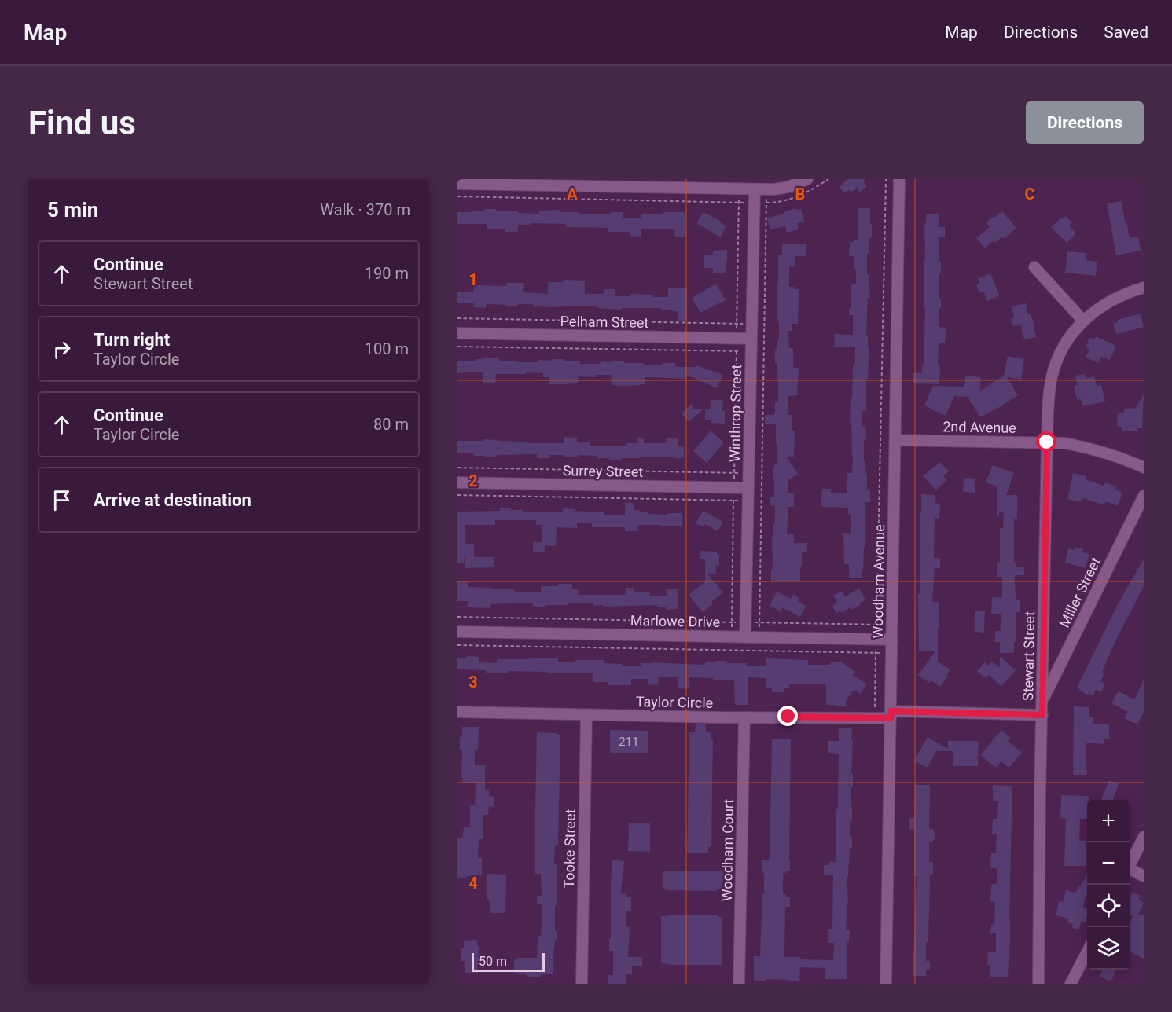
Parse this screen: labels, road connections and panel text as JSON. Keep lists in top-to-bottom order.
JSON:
{
  "streets": {
    "street": [
      "Pelham Street",
      "Winthrop Street",
      "2nd Avenue",
      "Surrey Street",
      "Woodham Avenue",
      "Miller Street",
      "Marlowe Drive",
      "Stewart Street",
      "Taylor Circle",
      "Tooke Street",
      "Woodham Court"
    ]
  },
  "crossings": [
    ["Pelham Street", "Winthrop Street"],
    ["Winthrop Street", "Surrey Street"],
    ["Winthrop Street", "Marlowe Drive"],
    ["2nd Avenue", "Woodham Avenue"],
    ["2nd Avenue", "Stewart Street"],
    ["Woodham Avenue", "Marlowe Drive"],
    ["Woodham Avenue", "Taylor Circle"],
    ["Miller Street", "Stewart Street"],
    ["Stewart Street", "Taylor Circle"],
    ["Taylor Circle", "Tooke Street"],
    ["Taylor Circle", "Woodham Court"]
  ],
  "house_numbers": ["211"],
  "scale_bar": "50 m",
  "page": {
    "header": "Map",
    "nav": ["Map", "Directions", "Saved"],
    "buttons": "Directions",
    "title": "Find us",
    "heading": ["5 min", "Walk · 370 m"],
    "list": [
      ["Continue", "Stewart Street", "190 m"],
      ["Turn right", "Taylor Circle", "100 m"],
      ["Continue", "Taylor Circle", "80 m"],
      "Arrive at destination"
    ],
    "map_buttons": ["+", "−"],
    "scale": "50 m"
  },
  "grid": {
    "columns": ["A", "B", "C"],
    "rows": [
      "1",
      "2",
      "3",
      "4"
    ]
  }
}
